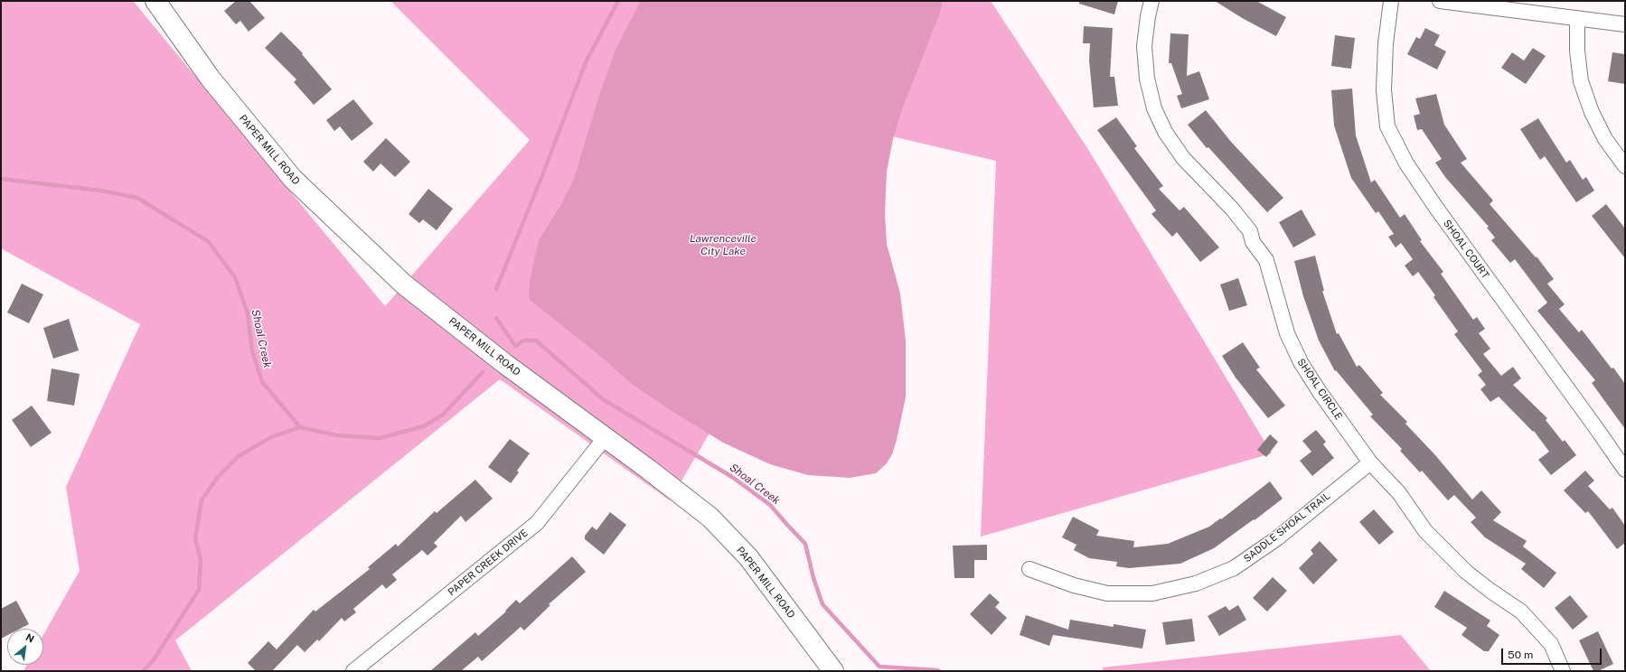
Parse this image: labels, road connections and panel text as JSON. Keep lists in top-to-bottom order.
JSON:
{
  "streets": {
    "street": [
      "PAPER MILL ROAD",
      "SHOAL COURT",
      "SHOAL CIRCLE",
      "SADDLE SHOAL TRAIL",
      "PAPER CREEK DRIVE"
    ]
  },
  "crossings": [
    ["PAPER MILL ROAD", "PAPER CREEK DRIVE"],
    ["SHOAL CIRCLE", "SADDLE SHOAL TRAIL"]
  ],
  "water": ["Lawrenceville City Lake", "Shoal Creek"],
  "scale_bar": "50 m",
  "north": "top right"
}
